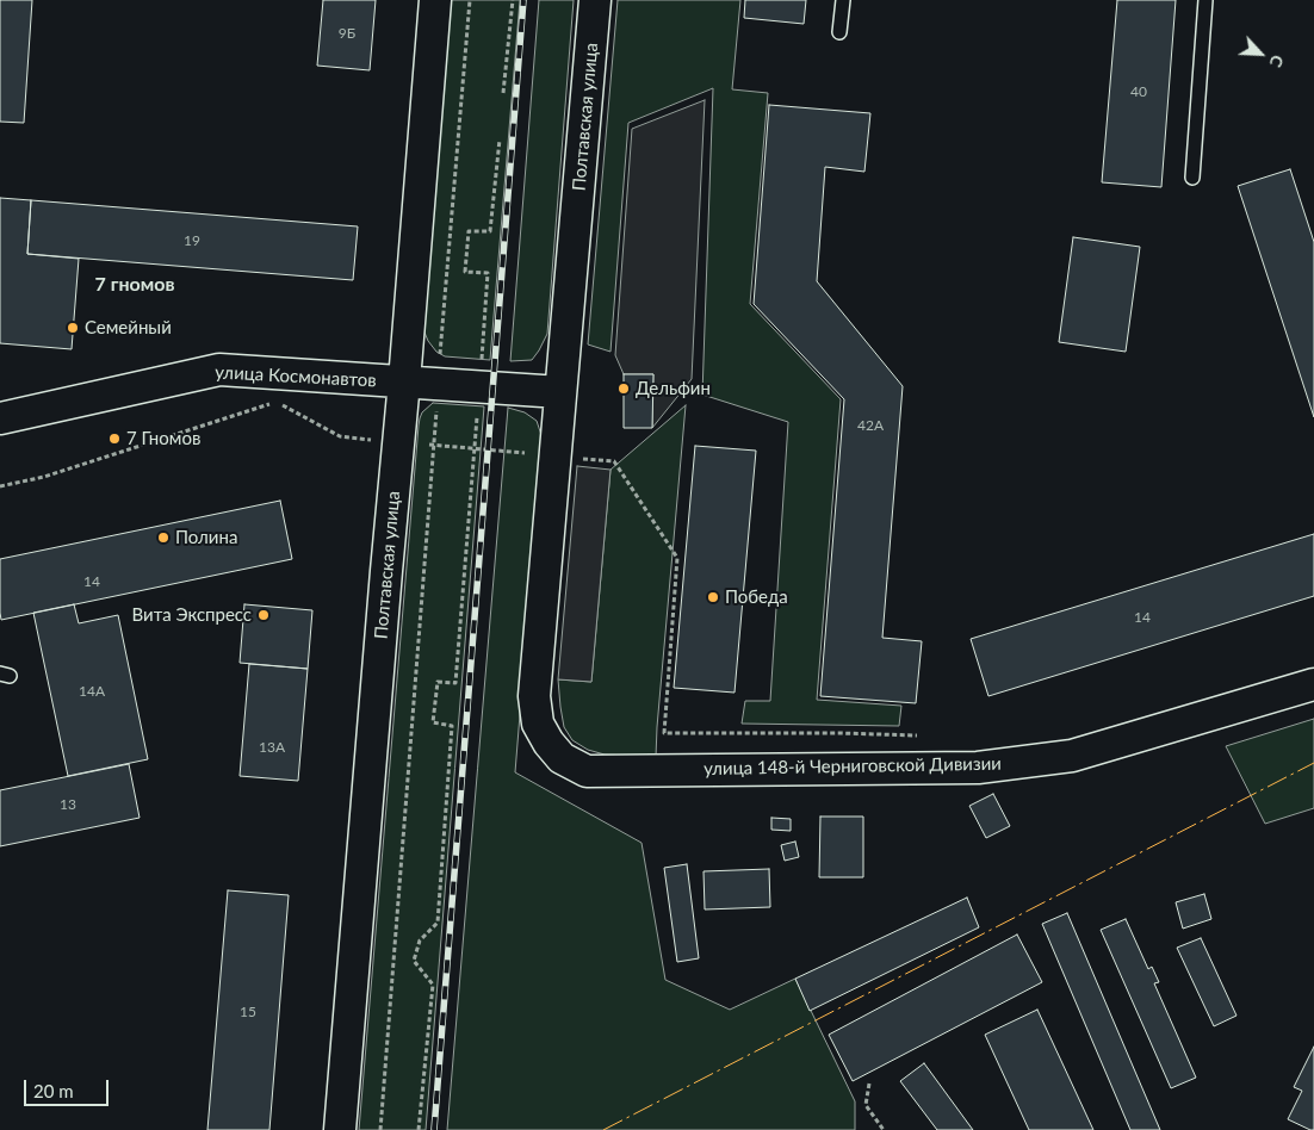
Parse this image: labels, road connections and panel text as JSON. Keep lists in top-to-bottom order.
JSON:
{
  "streets": {
    "street": ["Полтавская улица", "улица Космонавтов", "улица 148-й Черниговской Дивизии"]
  },
  "crossings": [
    ["Полтавская улица", "улица Космонавтов"],
    ["Полтавская улица", "улица 148-й Черниговской Дивизии"]
  ],
  "districts": ["7 гномов"],
  "places": [
    "Семейный",
    "Дельфин",
    "7 Гномов",
    "Полина",
    "Победа",
    "Вита Экспресс"
  ],
  "house_numbers": [
    "9Б",
    "40",
    "19",
    "42А",
    "14",
    "14",
    "14А",
    "13А",
    "13",
    "15"
  ],
  "scale_bar": "20 m",
  "north": "bottom right"
}
